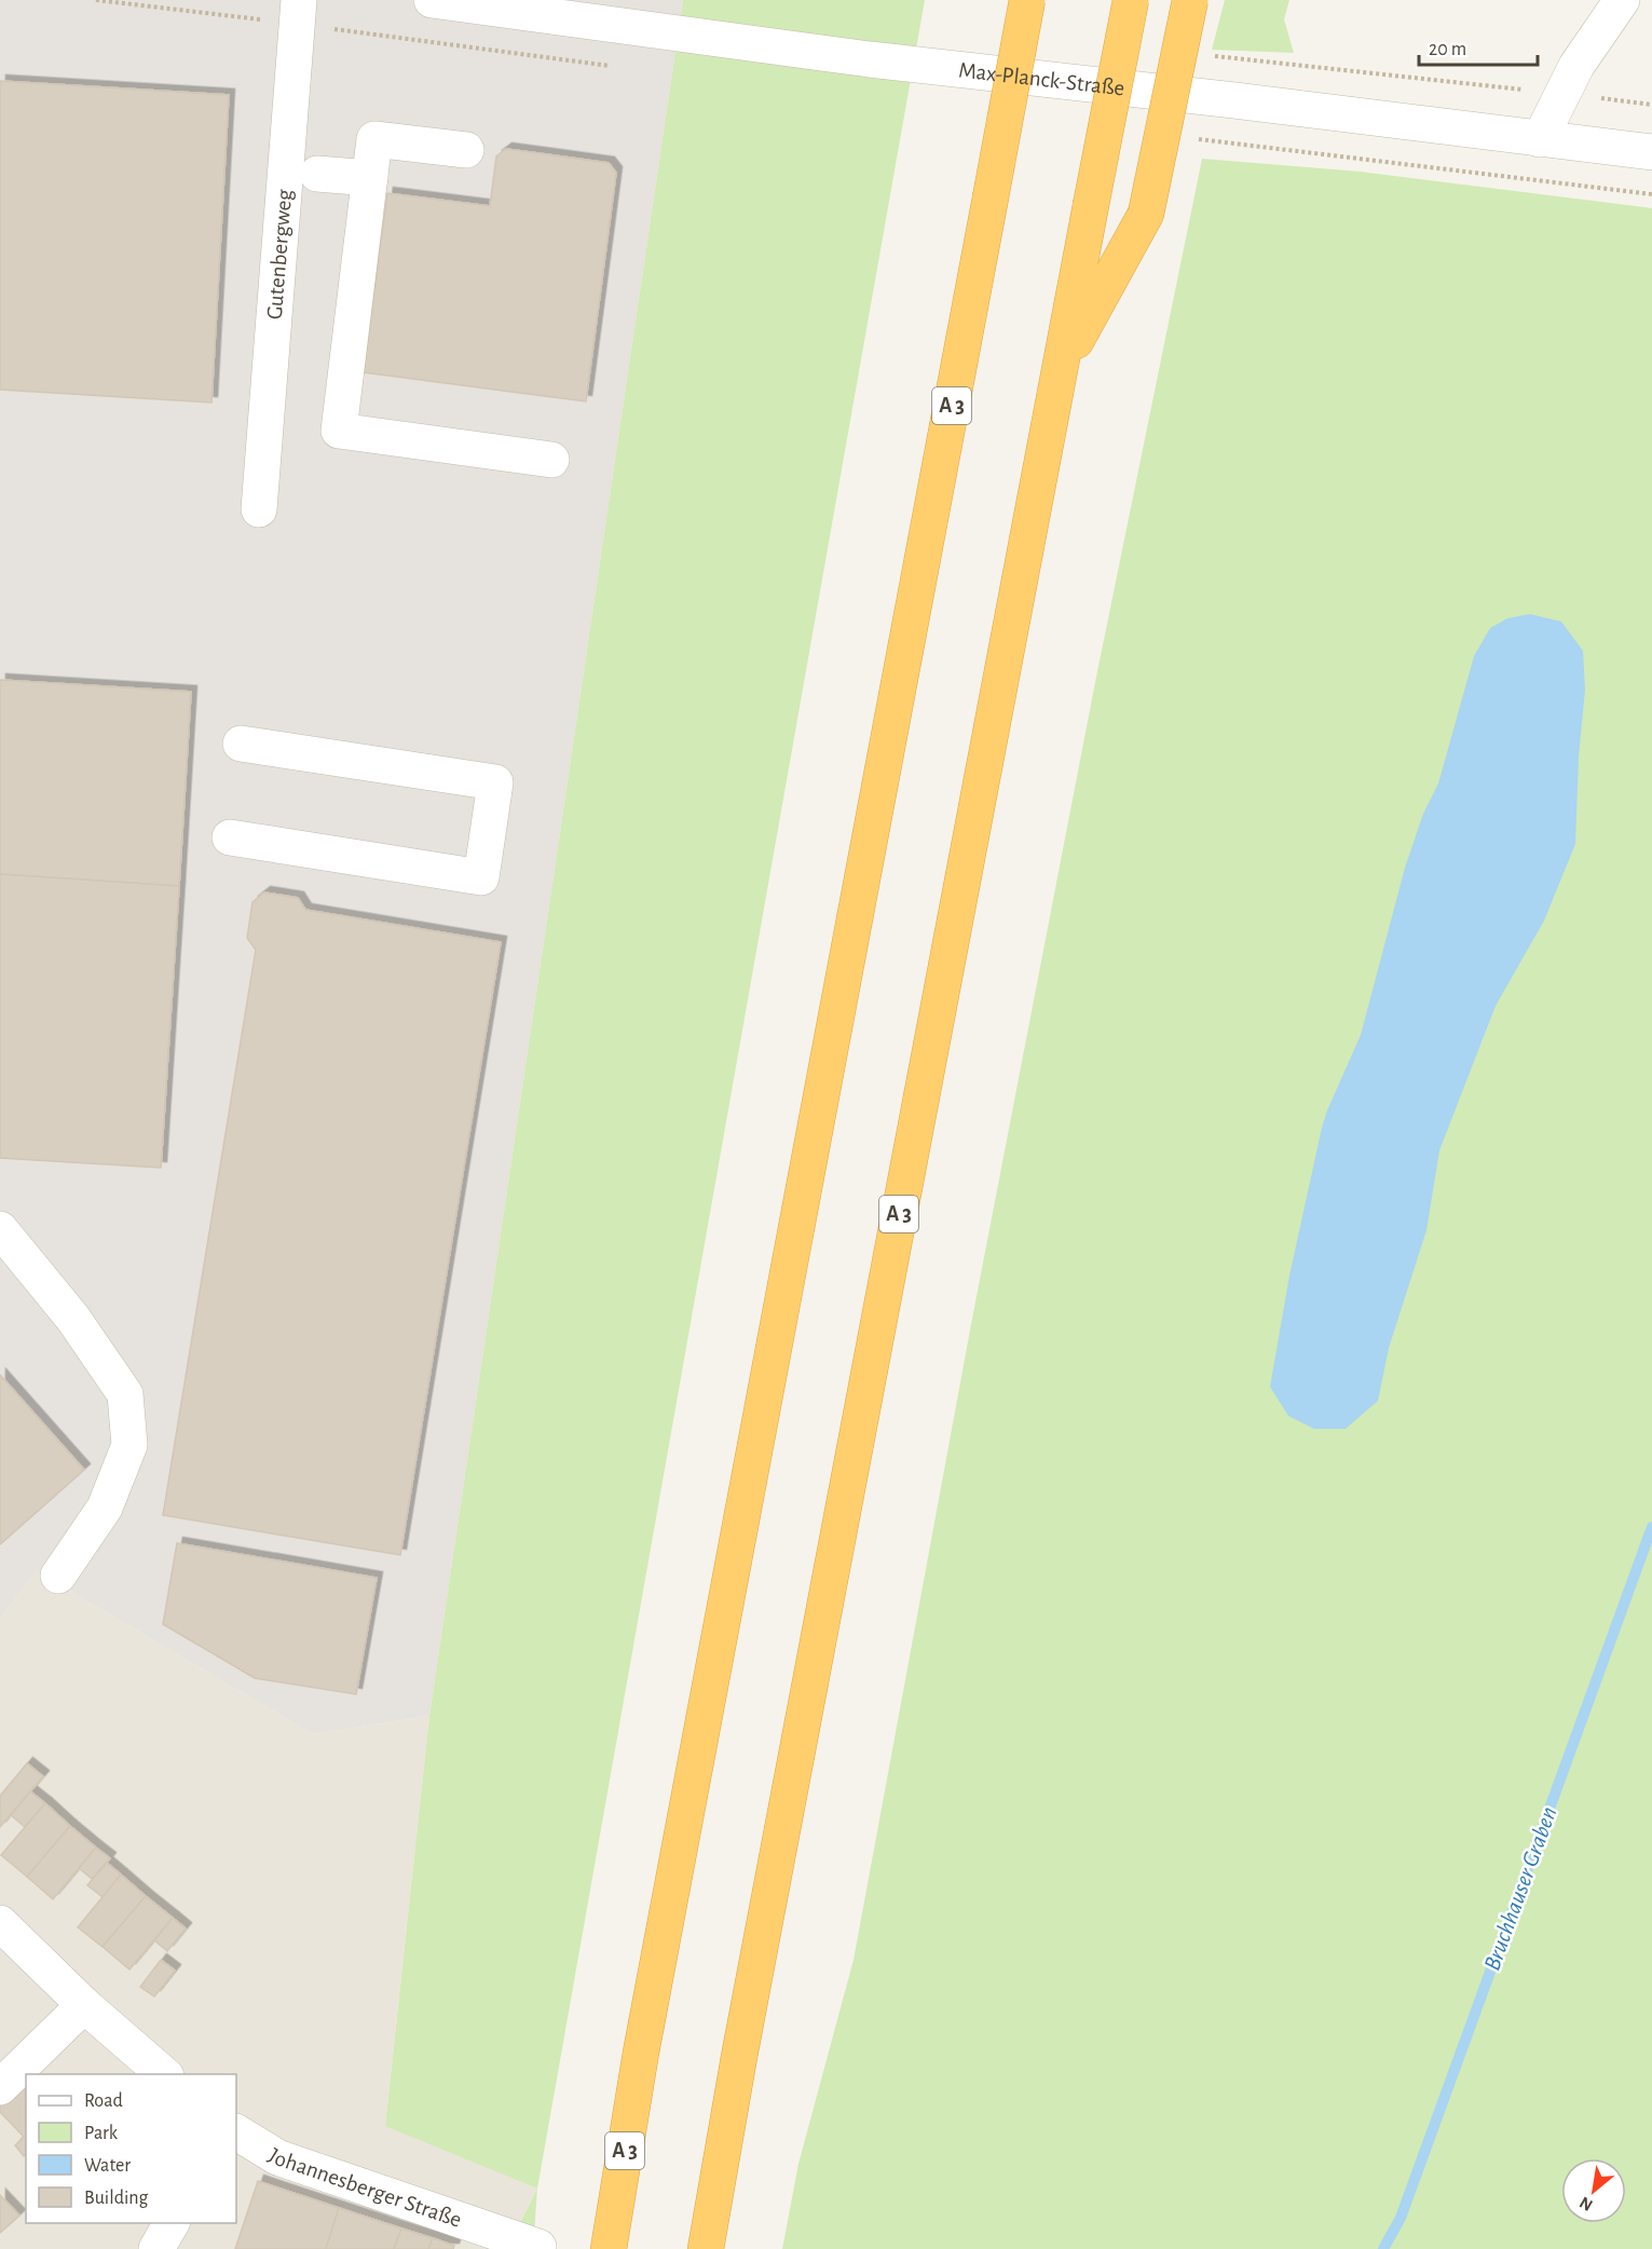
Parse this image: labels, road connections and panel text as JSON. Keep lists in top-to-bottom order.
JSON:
{
  "streets": {
    "highway": ["A 3"],
    "street": ["Max-Planck-Straße", "Gutenbergweg", "Johannesberger Straße"]
  },
  "water": ["Bruchhauser Graben"],
  "legend": [
    "Road",
    "Park",
    "Water",
    "Building"
  ],
  "scale_bar": "20 m",
  "north": "bottom left"
}
